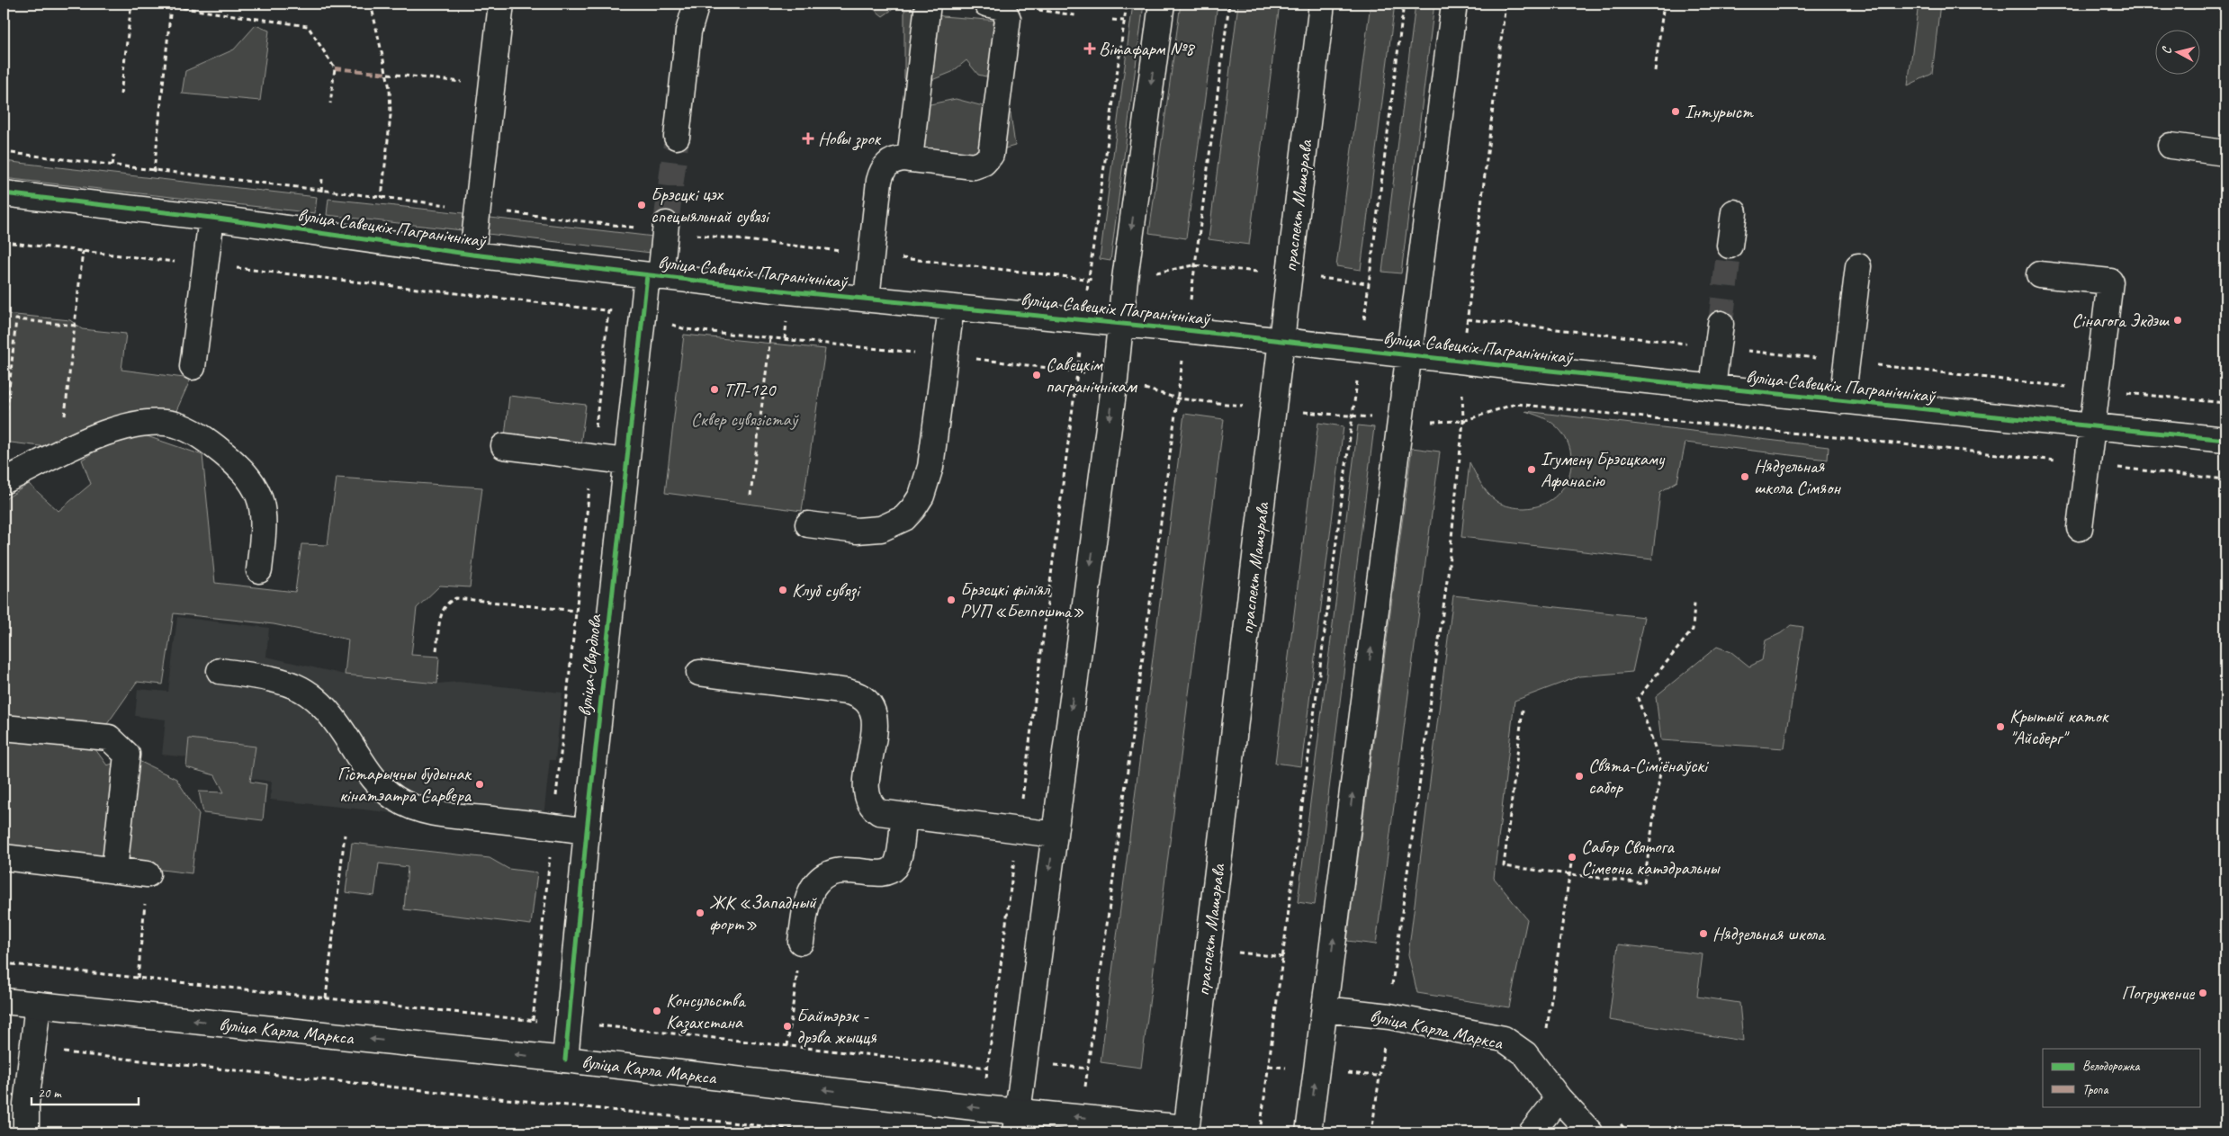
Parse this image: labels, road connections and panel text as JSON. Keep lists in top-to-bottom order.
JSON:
{
  "streets": {
    "street": [
      "праспект Машэрава",
      "вуліца Савецкіх Пагранічнікаў",
      "вуліца Свярдлова",
      "вуліца Карла Маркса"
    ]
  },
  "crossings": [
    ["праспект Машэрава", "вуліца Савецкіх Пагранічнікаў"],
    ["праспект Машэрава", "вуліца Карла Маркса"],
    ["вуліца Савецкіх Пагранічнікаў", "вуліца Свярдлова"],
    ["вуліца Свярдлова", "вуліца Карла Маркса"]
  ],
  "one_way": ["вуліца Карла Маркса"],
  "parks": ["Сквер сувязістаў"],
  "places": {
    "health": ["Вітафарм №8", "Новы зрок"],
    "other": [
      "Інтурыст",
      "Брэсцкі цэх спецыяльнай сувязі",
      "Сінагога Экдэш",
      "Савецкім пагранічнікам",
      "ТП-120",
      "Ігумену Брэсцкаму Афанасію",
      "Нядзельная школа Сімяон",
      "Клуб сувязі",
      "Брэсцкі філіял РУП «Белпошта»",
      "Крытый каток \"Айсберг\"",
      "Свята-Сіміёнаўскі сабор",
      "Гістарычны будынак кінатэатра Сарвера",
      "Сабор Святога Сімеона катэдральны",
      "ЖК «Западный форт»",
      "Нядзельная школа",
      "Погружение",
      "Консульства Казахстана",
      "Байтэрэк - дрэва жыцця"
    ]
  },
  "legend": ["Велодорожка", "Тропа"],
  "scale_bar": "20 m",
  "north": "left"
}
